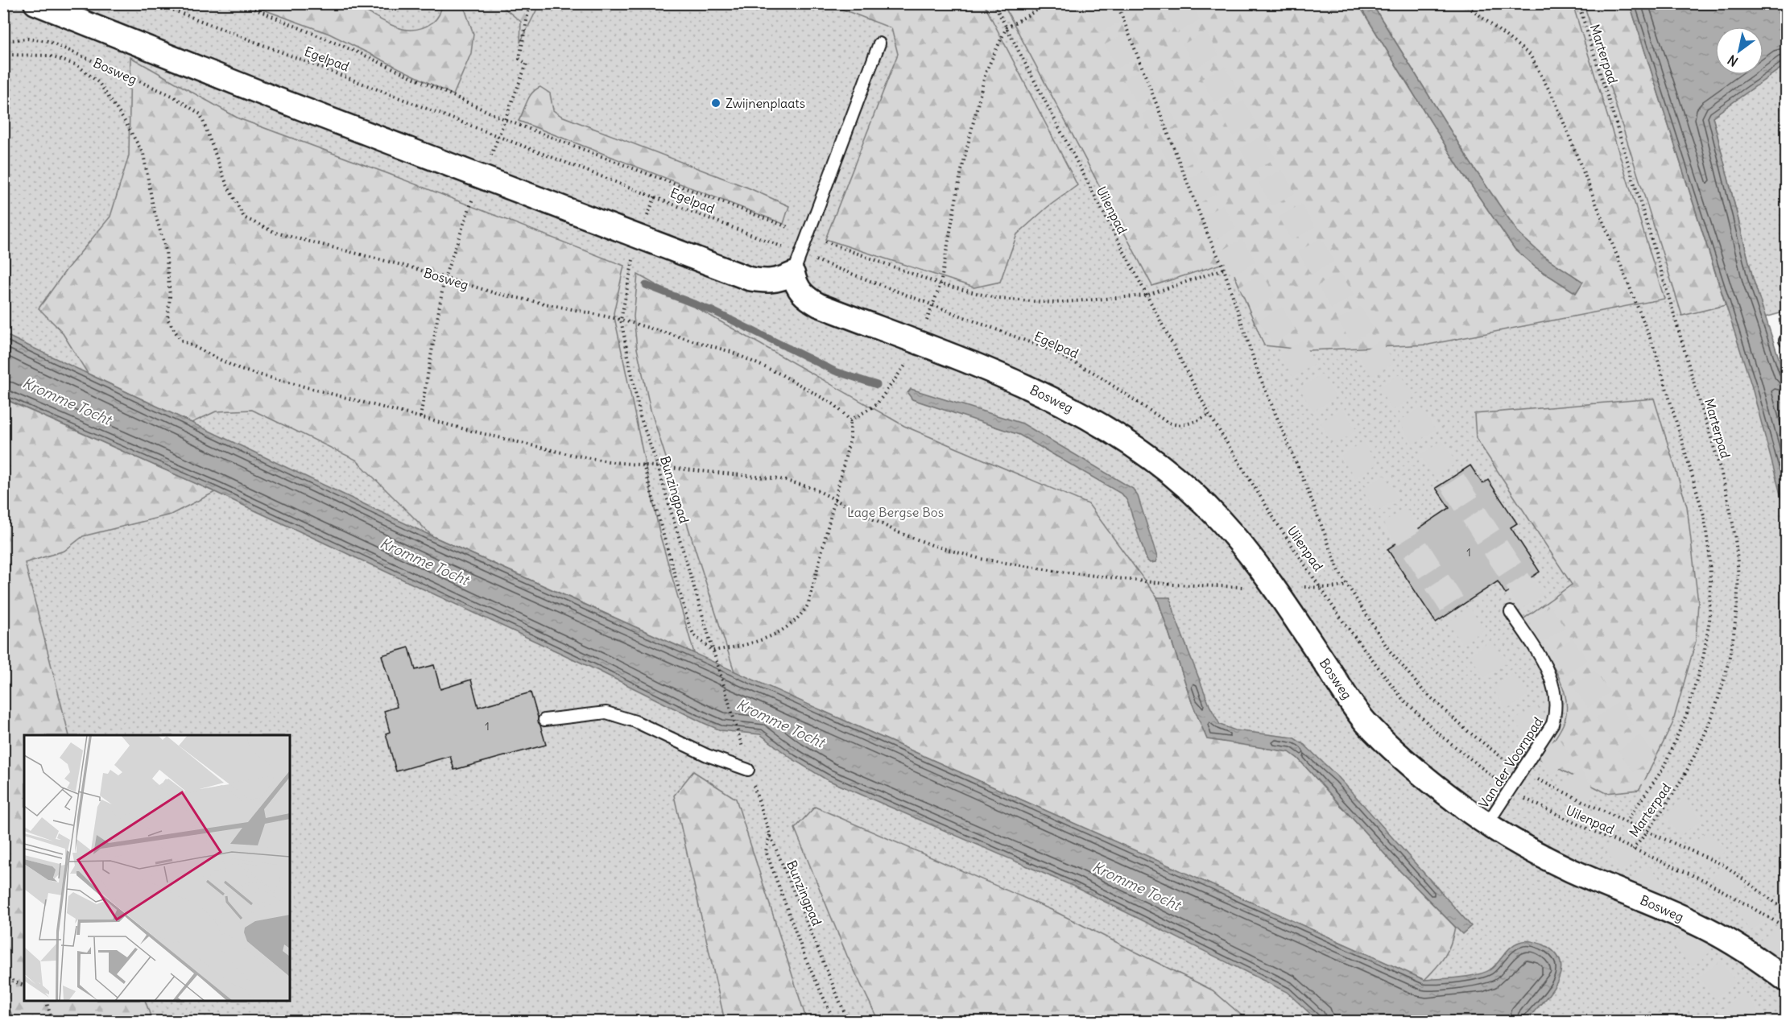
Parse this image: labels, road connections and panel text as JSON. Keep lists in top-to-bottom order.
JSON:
{
  "streets": {
    "street": ["Bosweg"],
    "lane": ["Van der Voornpad"],
    "path": [
      "Marterpad",
      "Egelpad",
      "Uilenpad",
      "Bunzingpad"
    ]
  },
  "crossings": [
    ["Marterpad", "Uilenpad"],
    ["Egelpad", "Bosweg"],
    ["Egelpad", "Uilenpad"],
    ["Bosweg", "Bunzingpad"],
    ["Bosweg", "Van der Voornpad"],
    ["Uilenpad", "Van der Voornpad"]
  ],
  "water": ["Kromme Tocht"],
  "parks": ["Lage Bergse Bos"],
  "places": ["Zwijnenplaats"],
  "house_numbers": ["1", "1"],
  "north": "bottom left"
}
